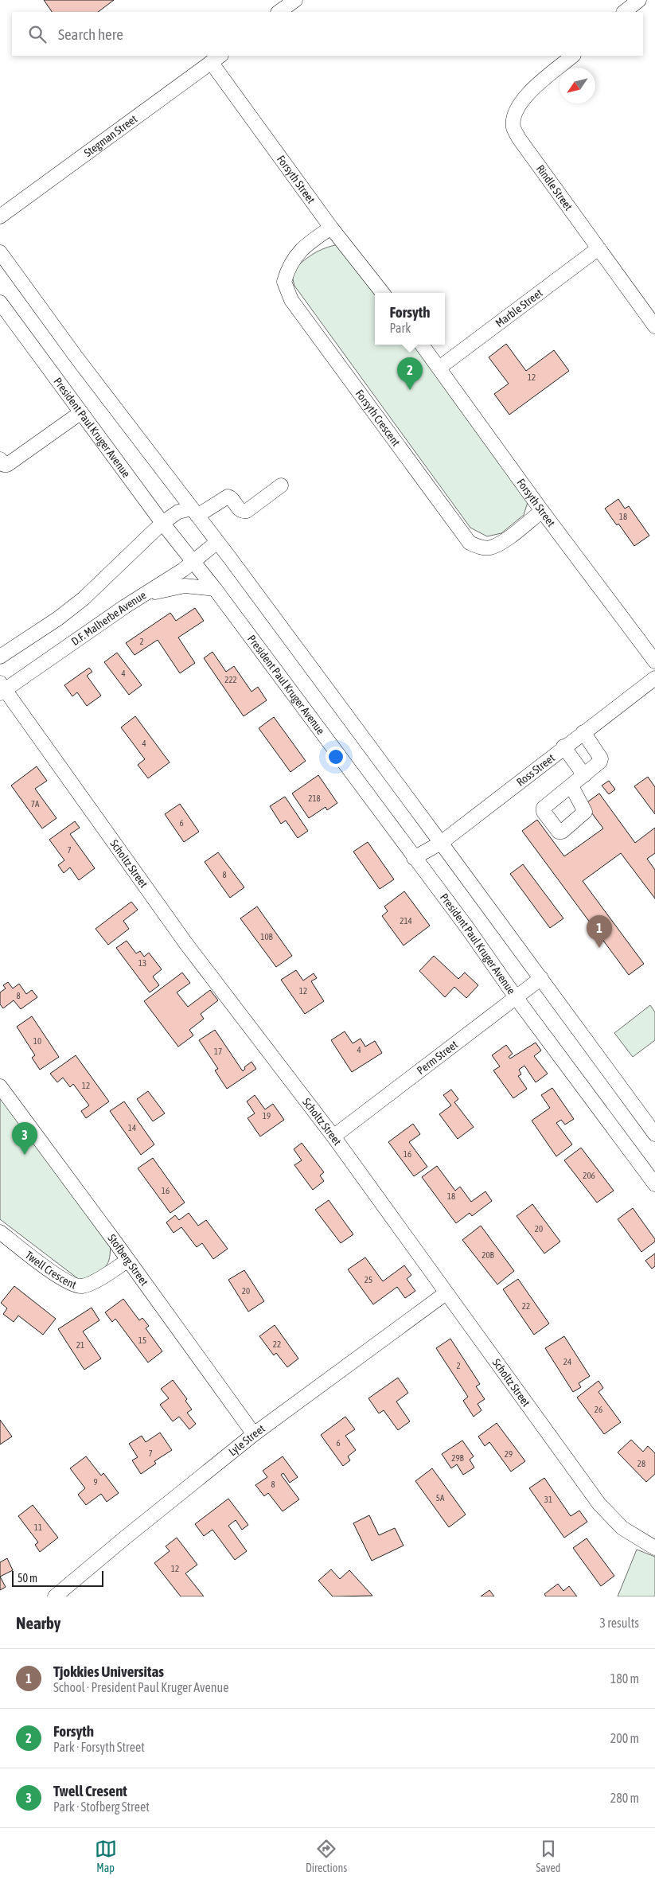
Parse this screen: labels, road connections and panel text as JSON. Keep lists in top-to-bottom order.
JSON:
{
  "streets": {
    "street": [
      "Stegman Street",
      "Forsyth Street",
      "Rindle Street",
      "Marble Street",
      "Forsyth Crescent",
      "President Paul Kruger Avenue",
      "D.F. Malherbe Avenue",
      "Ross Street",
      "Scholtz Street",
      "Perm Street",
      "Stofberg Street",
      "Twell Crescent",
      "Lyle Street"
    ]
  },
  "crossings": [
    ["Stegman Street", "Forsyth Street"],
    ["Forsyth Street", "Marble Street"],
    ["Forsyth Street", "Forsyth Crescent"],
    ["Rindle Street", "Marble Street"],
    ["President Paul Kruger Avenue", "D.F. Malherbe Avenue"],
    ["President Paul Kruger Avenue", "Ross Street"],
    ["President Paul Kruger Avenue", "Perm Street"],
    ["D.F. Malherbe Avenue", "Scholtz Street"],
    ["Scholtz Street", "Perm Street"],
    ["Scholtz Street", "Lyle Street"],
    ["Stofberg Street", "Twell Crescent"],
    ["Stofberg Street", "Lyle Street"]
  ],
  "house_numbers": [
    "12",
    "18",
    "2",
    "4",
    "222",
    "4",
    "218",
    "7A",
    "6",
    "7",
    "8",
    "214",
    "10B",
    "13",
    "12",
    "8",
    "10",
    "4",
    "17",
    "12",
    "19",
    "14",
    "16",
    "206",
    "16",
    "18",
    "20",
    "20B",
    "25",
    "20",
    "22",
    "15",
    "22",
    "21",
    "24",
    "2",
    "26",
    "6",
    "7",
    "29",
    "29B",
    "28",
    "9",
    "8",
    "5A",
    "31",
    "11",
    "12"
  ],
  "scale_bar": "50 m",
  "north": "bottom left",
  "page": {
    "search": "Search here",
    "popup": ["Forsyth", "Park"],
    "pins": ["2", "1", "3"],
    "scale": "50 m",
    "heading": ["Nearby", "3 results"],
    "list": [
      {
        "mark": "1",
        "name": "Tjokkies Universitas",
        "note": "School · President Paul Kruger Avenue",
        "value": "180 m"
      },
      {
        "mark": "2",
        "name": "Forsyth",
        "note": "Park · Forsyth Street",
        "value": "200 m"
      },
      {
        "mark": "3",
        "name": "Twell Cresent",
        "note": "Park · Stofberg Street",
        "value": "280 m"
      }
    ],
    "nav": ["Map", "Directions", "Saved"]
  }
}
